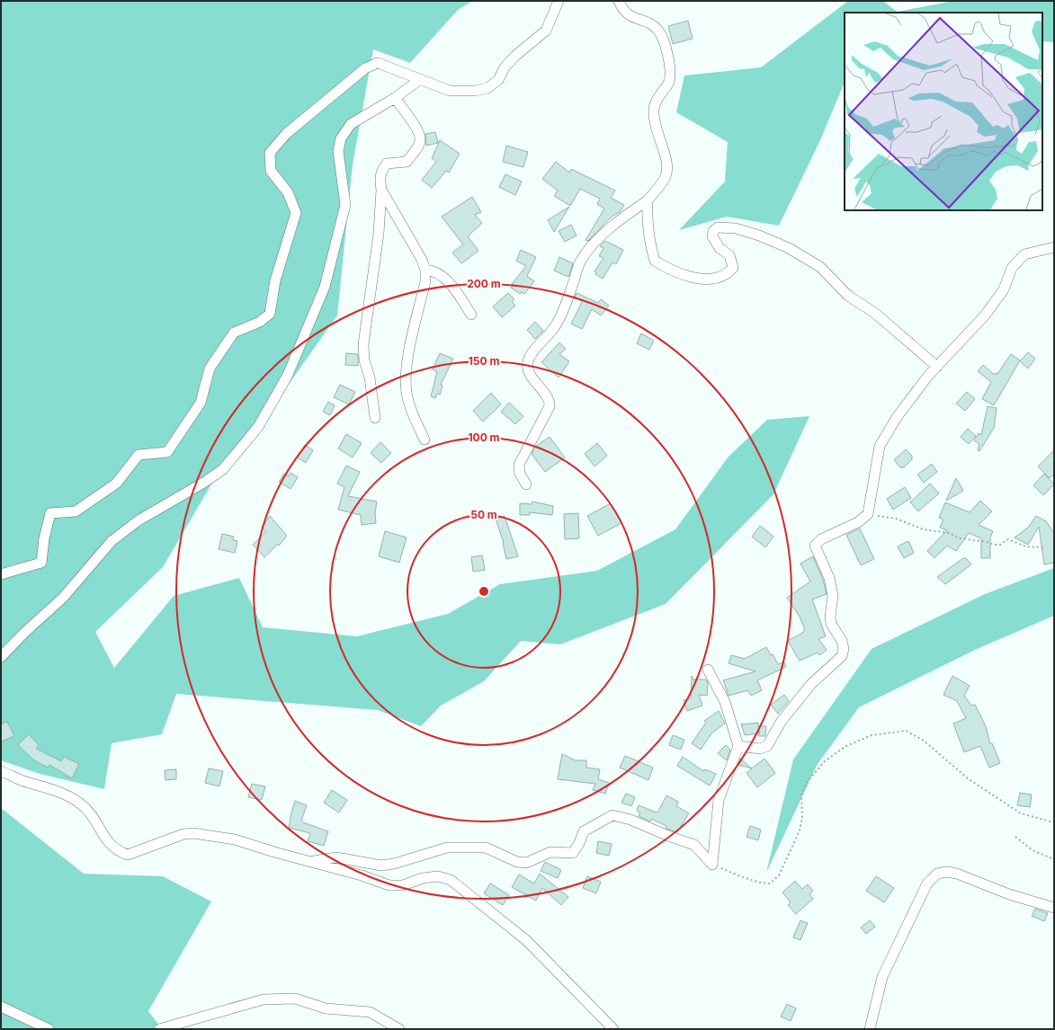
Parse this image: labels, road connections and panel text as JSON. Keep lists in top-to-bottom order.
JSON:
{
  "rings": [
    "200 m",
    "150 m",
    "100 m",
    "50 m"
  ]
}
